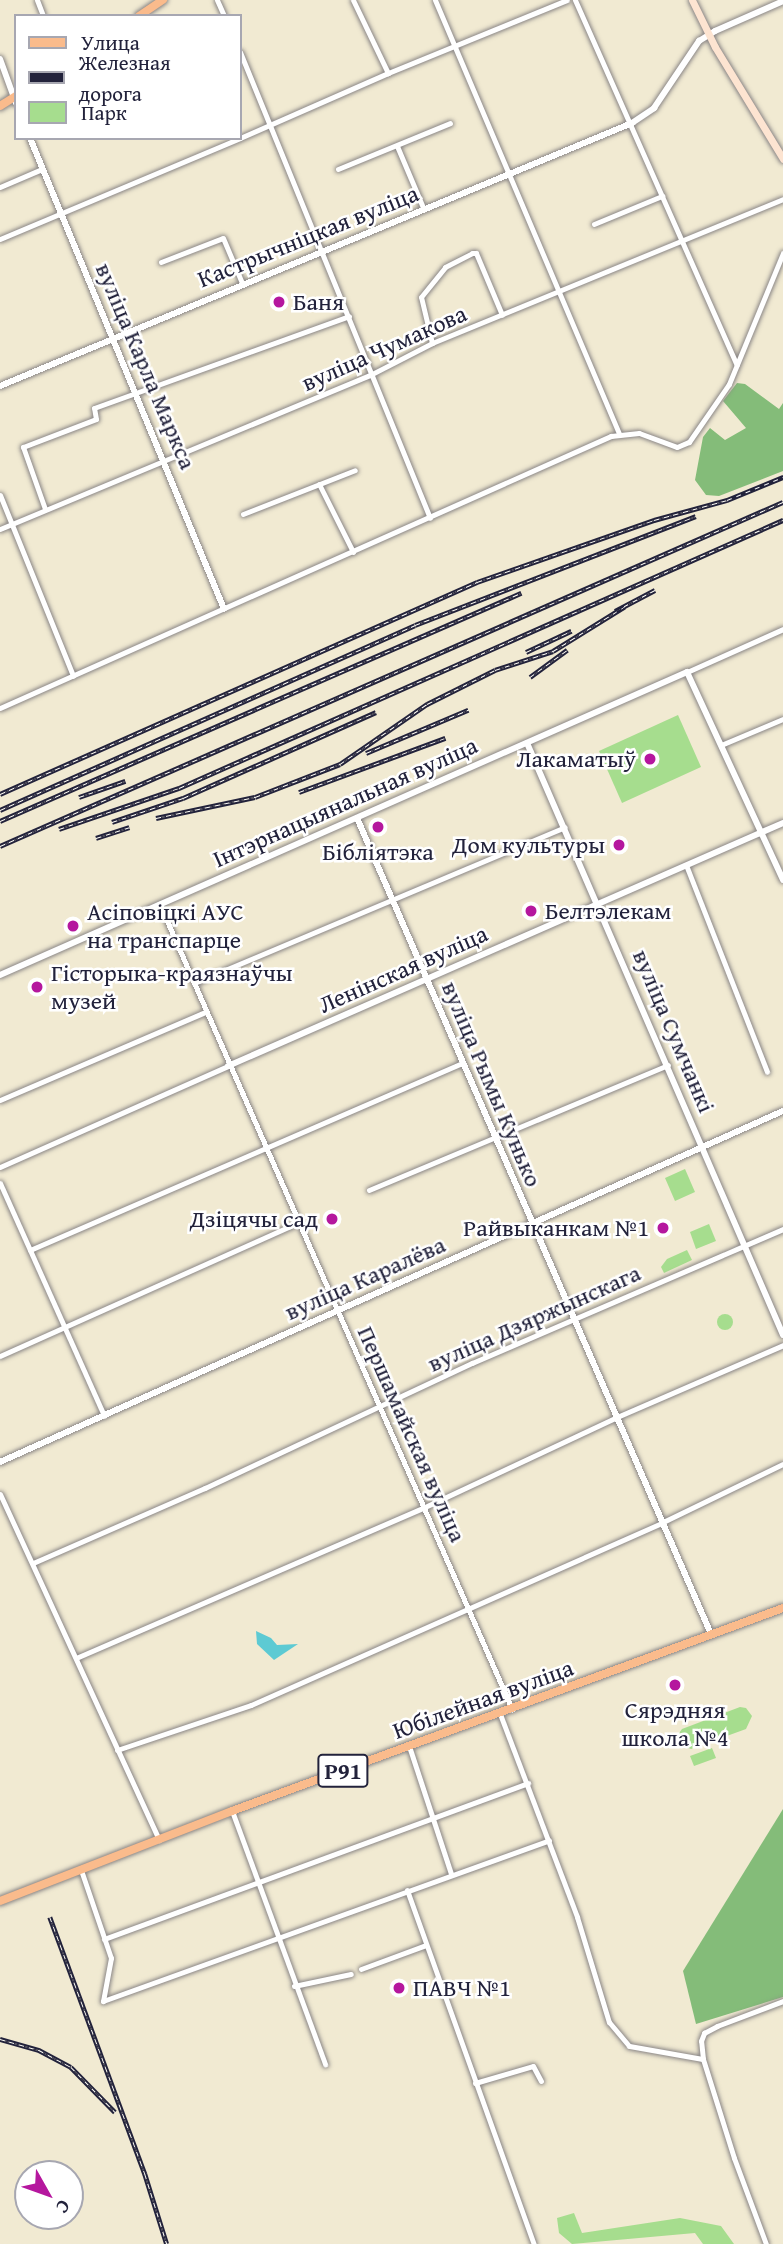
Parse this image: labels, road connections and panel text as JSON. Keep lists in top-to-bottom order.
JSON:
{
  "streets": {
    "main road": ["Юбілейная вуліца", "Р91"],
    "street": [
      "Кастрычніцкая вуліца",
      "вуліца Чумакова",
      "вуліца Карла Маркса",
      "Інтэрнацыянальная вуліца",
      "Ленінская вуліца",
      "вуліца Сумчанкі",
      "вуліца Рымы Кунько",
      "вуліца Каралёва",
      "вуліца Дзяржынскага",
      "Першамайская вуліца"
    ]
  },
  "crossings": [
    ["Кастрычніцкая вуліца", "вуліца Карла Маркса"],
    ["вуліца Чумакова", "вуліца Карла Маркса"],
    ["Інтэрнацыянальная вуліца", "вуліца Сумчанкі"],
    ["Інтэрнацыянальная вуліца", "вуліца Рымы Кунько"],
    ["Інтэрнацыянальная вуліца", "Першамайская вуліца"],
    ["Ленінская вуліца", "вуліца Сумчанкі"],
    ["Ленінская вуліца", "вуліца Рымы Кунько"],
    ["Ленінская вуліца", "Першамайская вуліца"],
    ["вуліца Сумчанкі", "вуліца Каралёва"],
    ["вуліца Сумчанкі", "вуліца Дзяржынскага"],
    ["вуліца Рымы Кунько", "вуліца Каралёва"],
    ["вуліца Рымы Кунько", "вуліца Дзяржынскага"],
    ["вуліца Рымы Кунько", "Юбілейная вуліца"],
    ["вуліца Каралёва", "Першамайская вуліца"],
    ["вуліца Дзяржынскага", "Першамайская вуліца"],
    ["Першамайская вуліца", "Юбілейная вуліца"]
  ],
  "places": [
    "Баня",
    "Лакаматыў",
    "Бібліятэка",
    "Дом культуры",
    "Белтэлекам",
    "Асіповіцкі АУС на транспарце",
    "Гісторыка-краязнаўчы музей",
    "Дзіцячы сад",
    "Райвыканкам №1",
    "Сярэдняя школа №4",
    "ПАВЧ №1"
  ],
  "legend": ["Улица", "Железная дорога", "Парк"],
  "north": "bottom right"
}
